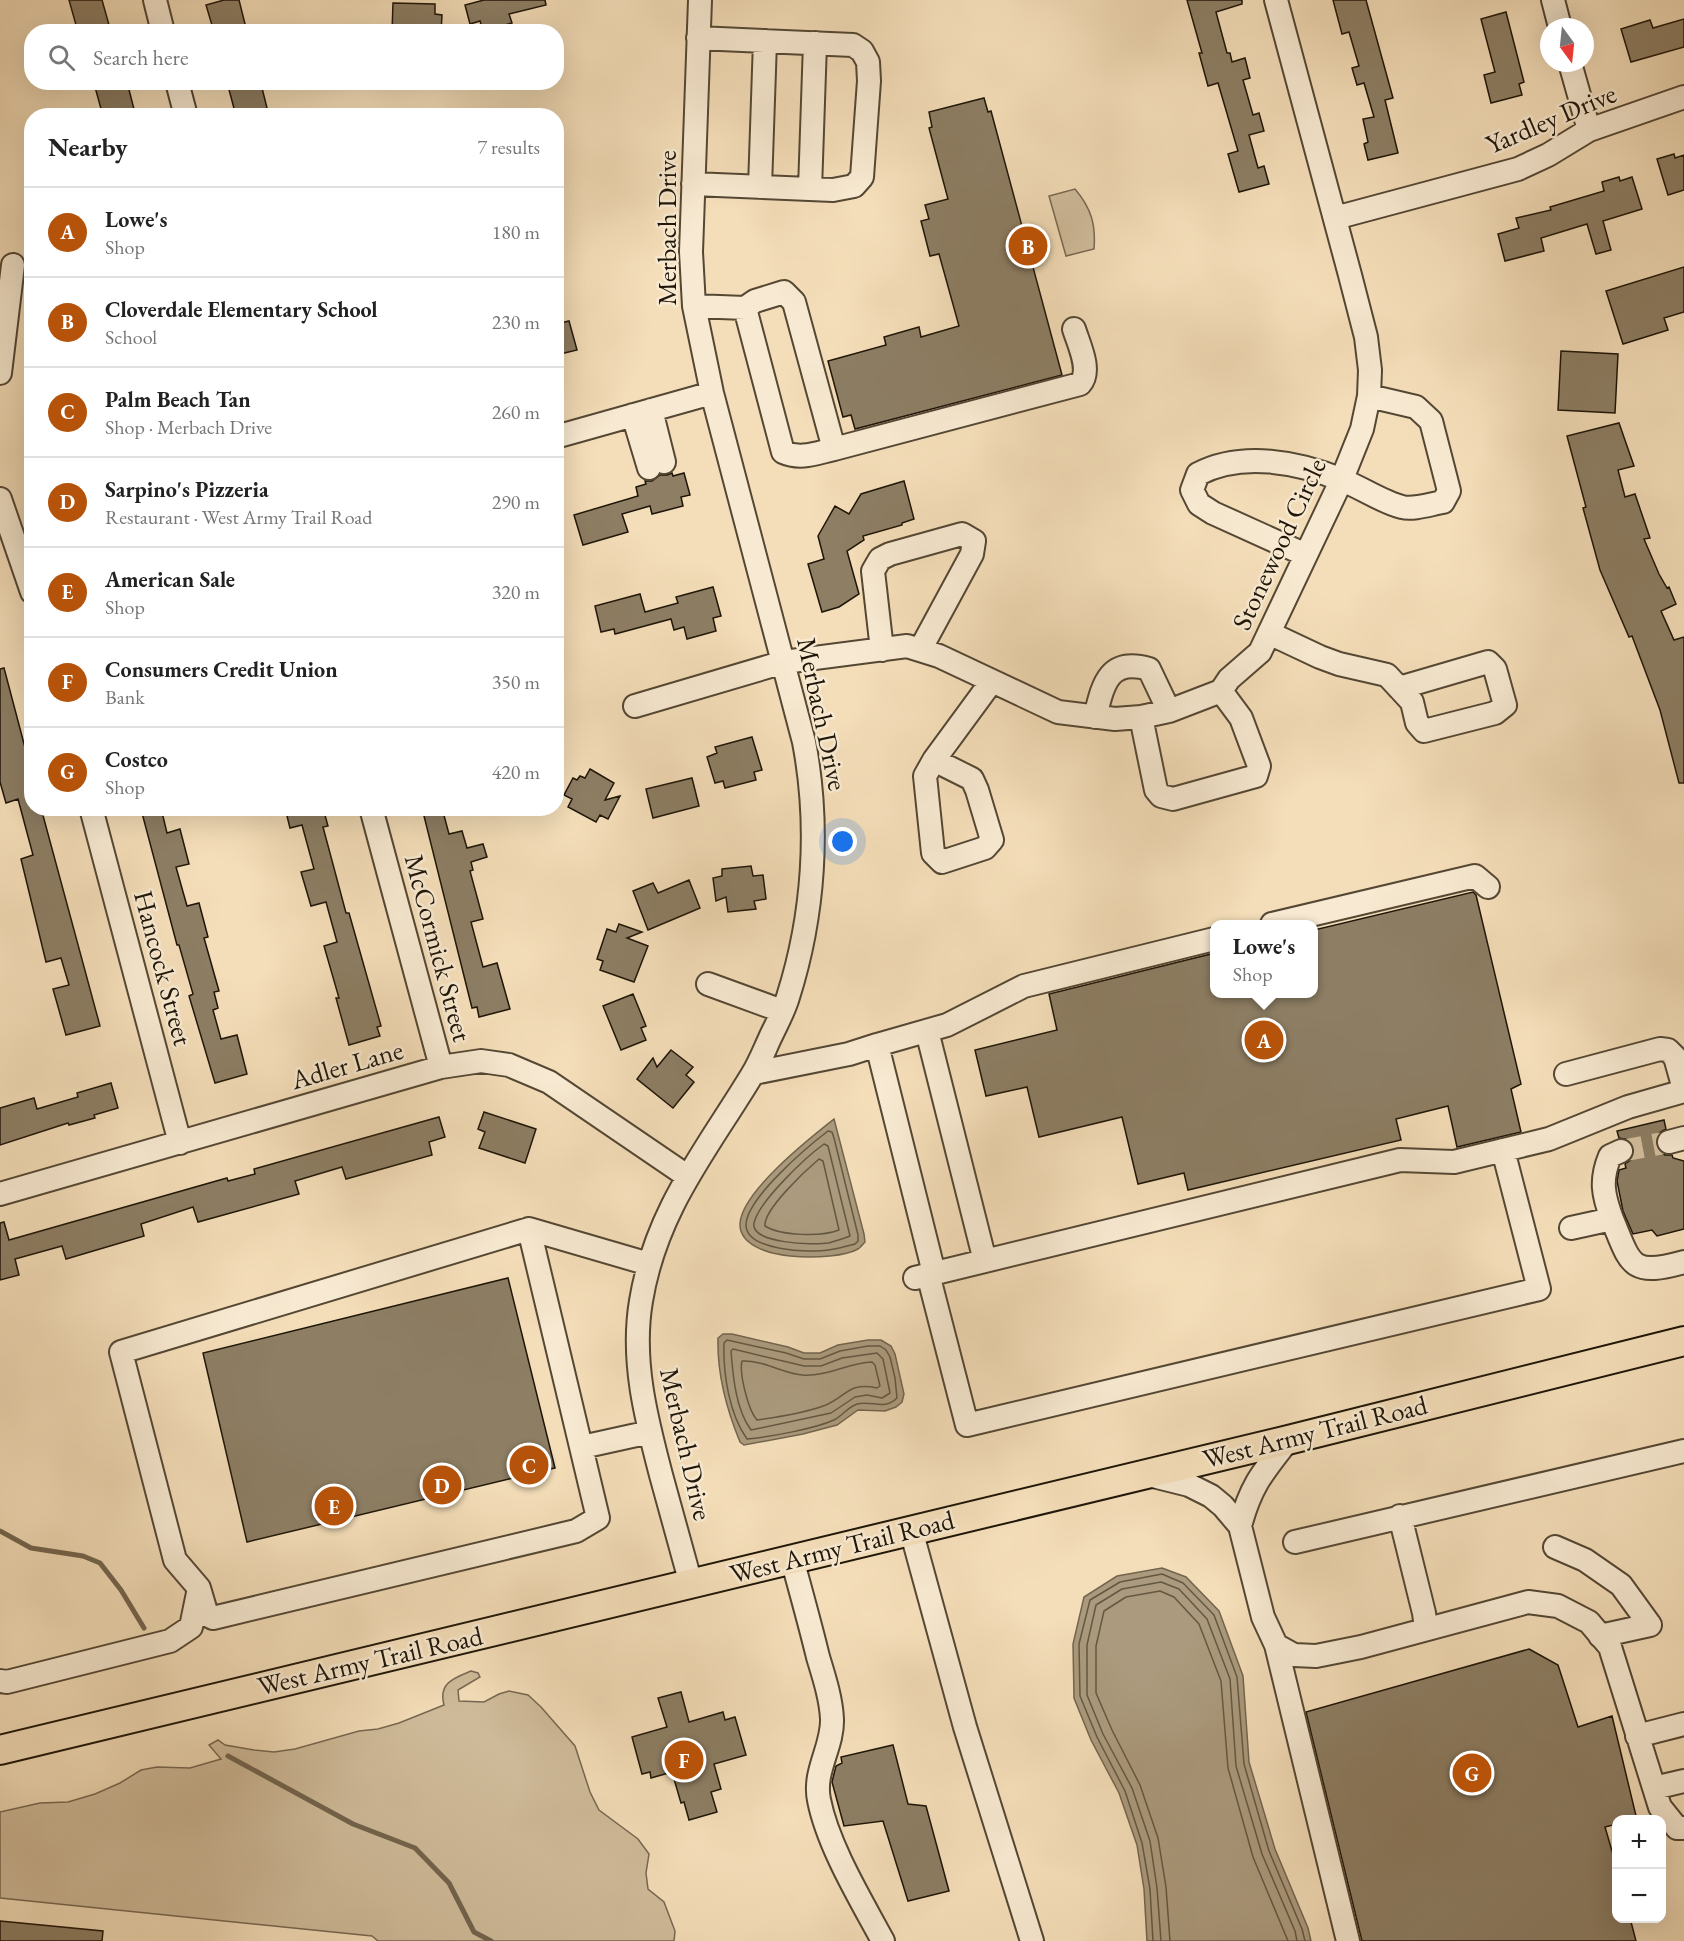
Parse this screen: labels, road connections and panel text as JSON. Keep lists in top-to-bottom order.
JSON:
{
  "streets": {
    "main road": ["West Army Trail Road"],
    "street": [
      "Yardley Drive",
      "Merbach Drive",
      "Stonewood Circle",
      "McCormick Street",
      "Hancock Street",
      "Adler Lane"
    ]
  },
  "crossings": [
    ["Yardley Drive", "Stonewood Circle"],
    ["Merbach Drive", "Stonewood Circle"],
    ["Merbach Drive", "Adler Lane"],
    ["Merbach Drive", "West Army Trail Road"],
    ["McCormick Street", "Adler Lane"],
    ["Hancock Street", "Adler Lane"]
  ],
  "north": "bottom",
  "page": {
    "search": "Search here",
    "heading": ["Nearby", "7 results"],
    "list": [
      {
        "mark": "A",
        "name": "Lowe's",
        "note": "Shop",
        "value": "180 m"
      },
      {
        "mark": "B",
        "name": "Cloverdale Elementary School",
        "note": "School",
        "value": "230 m"
      },
      {
        "mark": "C",
        "name": "Palm Beach Tan",
        "note": "Shop · Merbach Drive",
        "value": "260 m"
      },
      {
        "mark": "D",
        "name": "Sarpino's Pizzeria",
        "note": "Restaurant · West Army Trail Road",
        "value": "290 m"
      },
      {
        "mark": "E",
        "name": "American Sale",
        "note": "Shop",
        "value": "320 m"
      },
      {
        "mark": "F",
        "name": "Consumers Credit Union",
        "note": "Bank",
        "value": "350 m"
      },
      {
        "mark": "G",
        "name": "Costco",
        "note": "Shop",
        "value": "420 m"
      }
    ],
    "pins": [
      "B",
      "A",
      "C",
      "D",
      "E",
      "F",
      "G"
    ],
    "popup": ["Lowe's", "Shop"],
    "map_buttons": ["+", "−"]
  }
}
